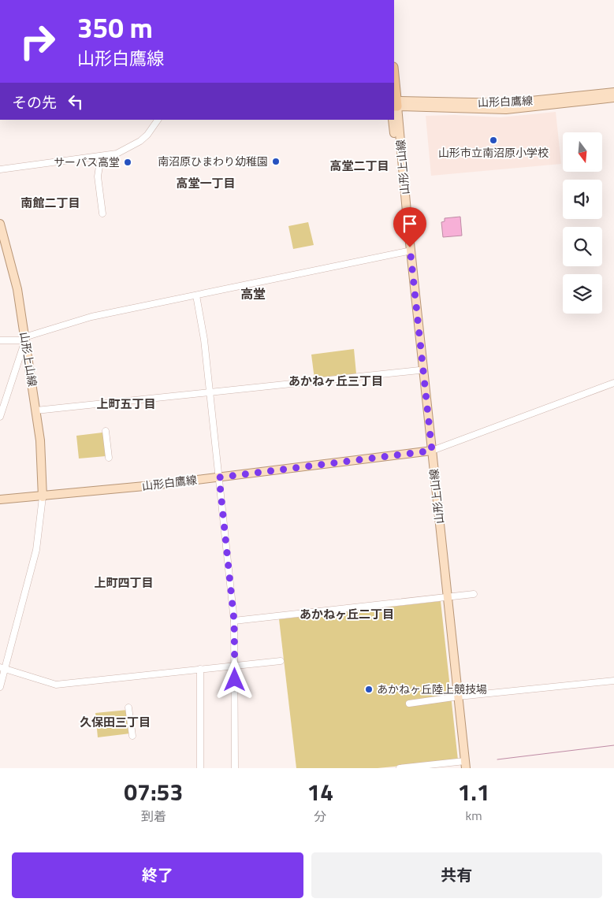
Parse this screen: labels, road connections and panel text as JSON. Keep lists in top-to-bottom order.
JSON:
{
  "streets": {
    "main road": ["山形白鷹線", "山形上山線"]
  },
  "crossings": [
    ["山形白鷹線", "山形上山線"]
  ],
  "districts": [
    "高堂二丁目",
    "高堂一丁目",
    "南館二丁目",
    "高堂",
    "あかねヶ丘三丁目",
    "上町五丁目",
    "上町四丁目",
    "あかねヶ丘二丁目",
    "久保田三丁目"
  ],
  "places": [
    "山形市立南沼原小学校",
    "南沼原ひまわり幼稚園",
    "サーパス高堂",
    "あかねヶ丘陸上競技場"
  ],
  "north": "bottom",
  "page": {
    "turn": ["350 m", "山形白鷹線"],
    "then": "その先",
    "eta": [
      "07:53",
      "到着",
      "14",
      "分",
      "1.1",
      "km"
    ],
    "buttons": ["終了", "共有"]
  }
}
